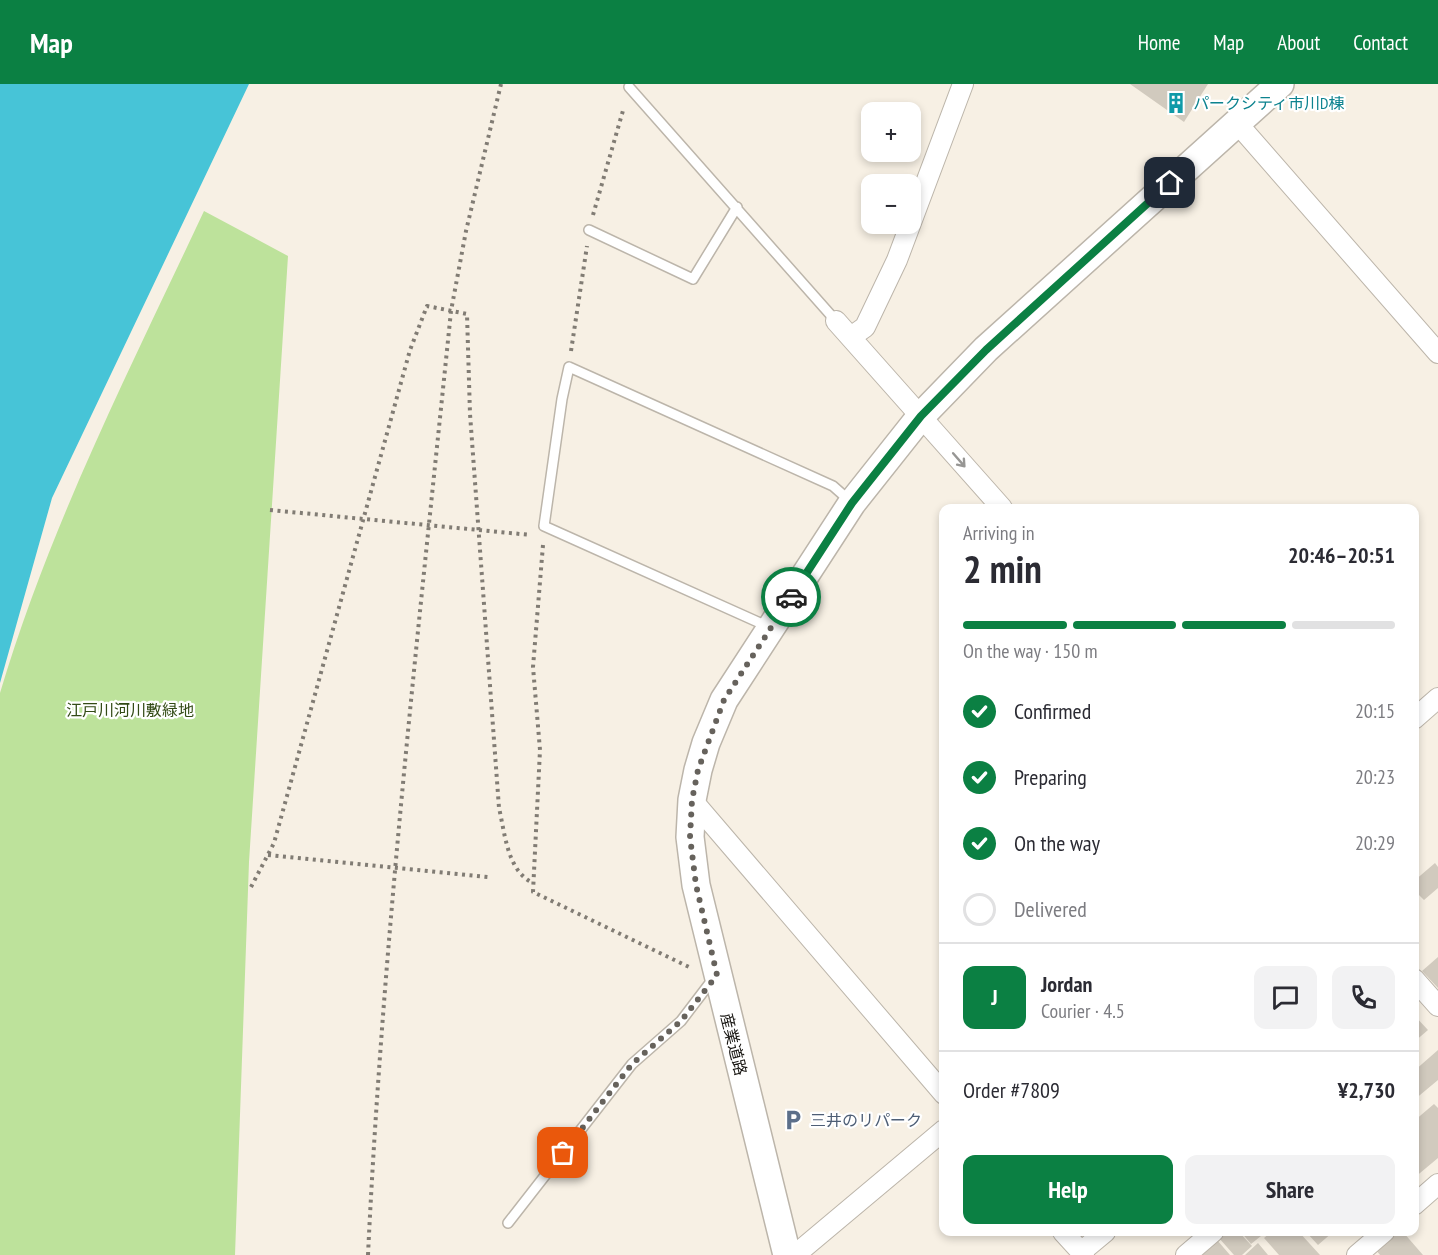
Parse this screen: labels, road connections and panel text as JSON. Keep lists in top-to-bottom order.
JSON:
{
  "streets": {
    "main road": ["産業道路"]
  },
  "parks": ["江戸川河川敷緑地"],
  "places": {
    "building": ["パークシティ市川D棟"],
    "parking": ["三井のリパーク"]
  },
  "page": {
    "header": "Map",
    "nav": [
      "Home",
      "Map",
      "About",
      "Contact"
    ],
    "map_buttons": ["+", "−"],
    "heading": ["2 min", "Arriving in", "20:46–20:51"],
    "panel": [
      "Jordan",
      "Courier · 4.5",
      "Order #7809",
      "¥2,730"
    ],
    "bar": "On the way · 150 m",
    "list": [
      ["Confirmed", "20:15"],
      ["Preparing", "20:23"],
      ["On the way", "20:29"],
      "Delivered"
    ],
    "round": "J",
    "buttons": ["Help", "Share"]
  }
}
